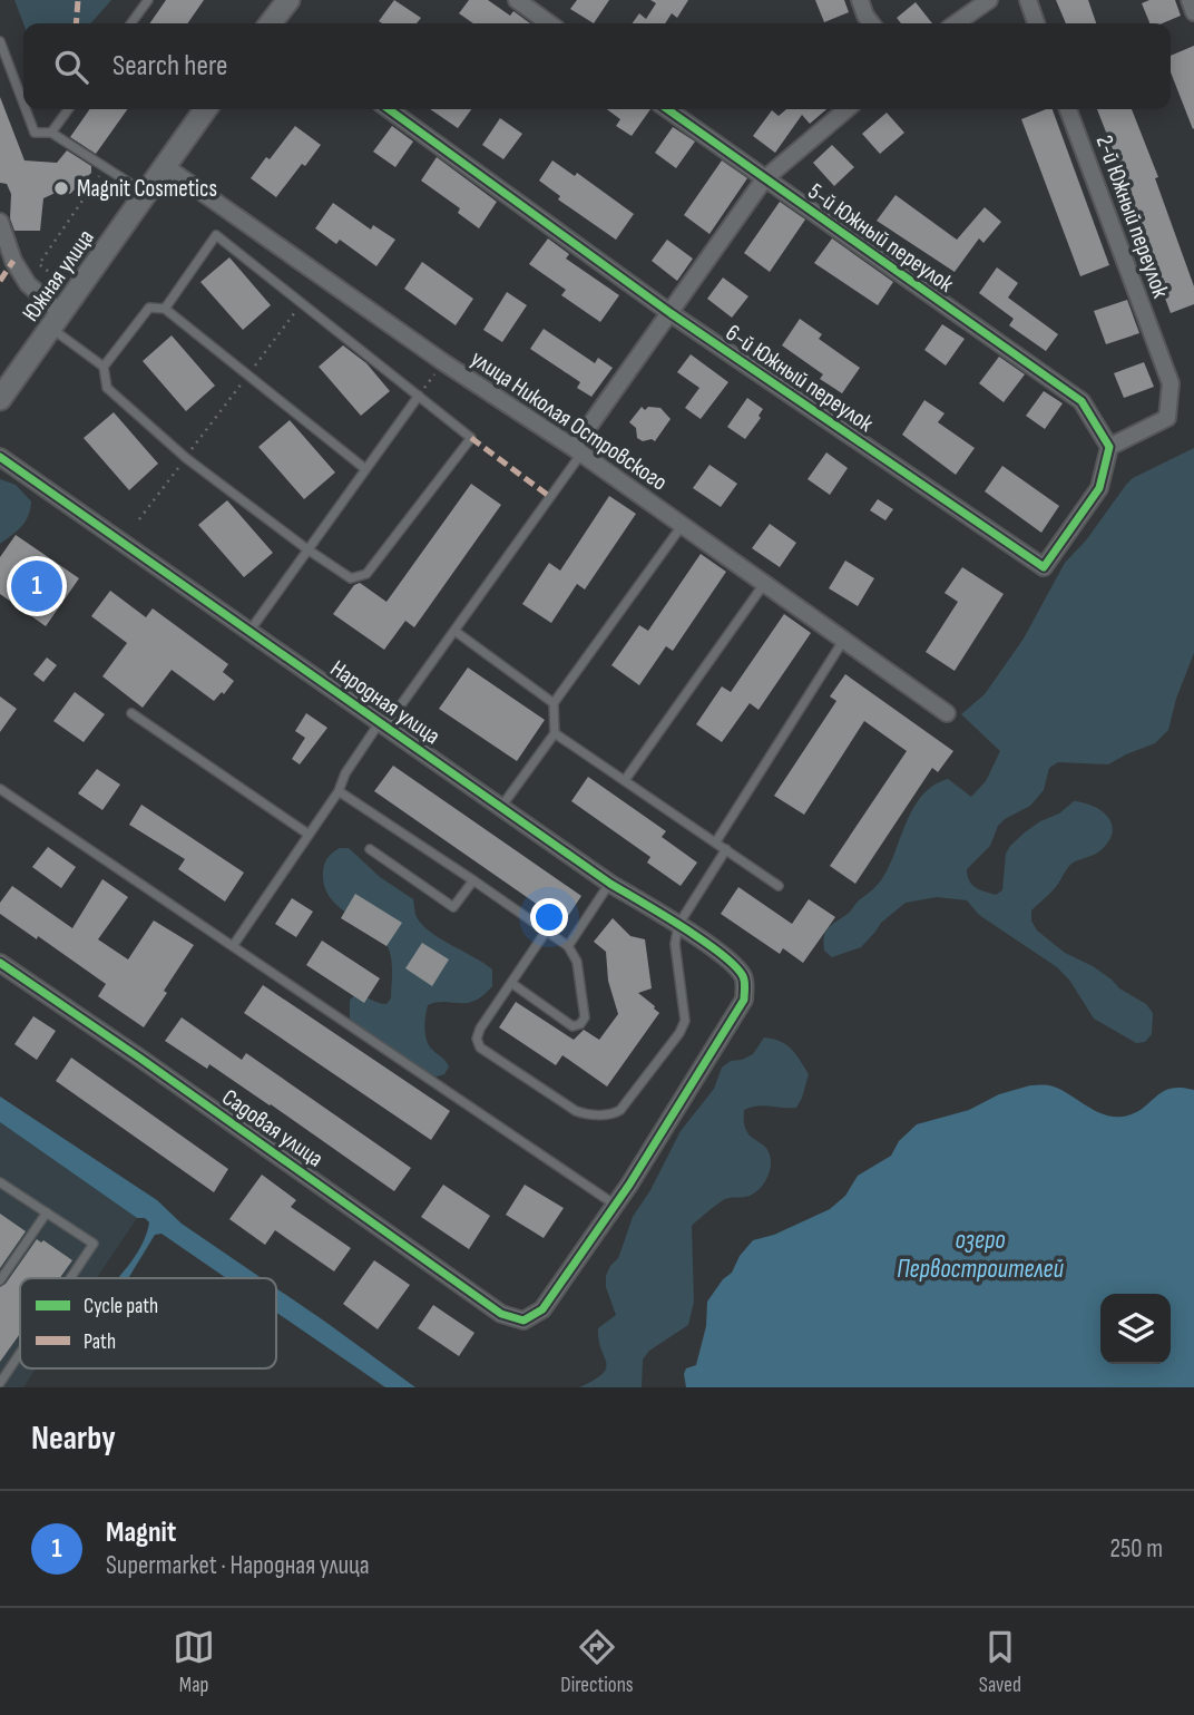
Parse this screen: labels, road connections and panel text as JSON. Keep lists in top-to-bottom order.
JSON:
{
  "streets": {
    "street": [
      "2-й Южный переулок",
      "5-й Южный переулок",
      "Южная улица",
      "6-й Южный переулок",
      "улица Николая Островского",
      "Народная улица",
      "Садовая улица"
    ]
  },
  "crossings": [
    ["2-й Южный переулок", "5-й Южный переулок"],
    ["2-й Южный переулок", "6-й Южный переулок"],
    ["5-й Южный переулок", "6-й Южный переулок"],
    ["Южная улица", "улица Николая Островского"],
    ["Народная улица", "Садовая улица"]
  ],
  "water": ["озеро Первостроителей"],
  "places": ["Magnit Cosmetics"],
  "legend": ["Cycle path", "Path"],
  "page": {
    "search": "Search here",
    "pins": "1",
    "heading": "Nearby",
    "list": [
      {
        "mark": "1",
        "name": "Magnit",
        "note": "Supermarket · Народная улица",
        "value": "250 m"
      }
    ],
    "nav": ["Map", "Directions", "Saved"]
  }
}
